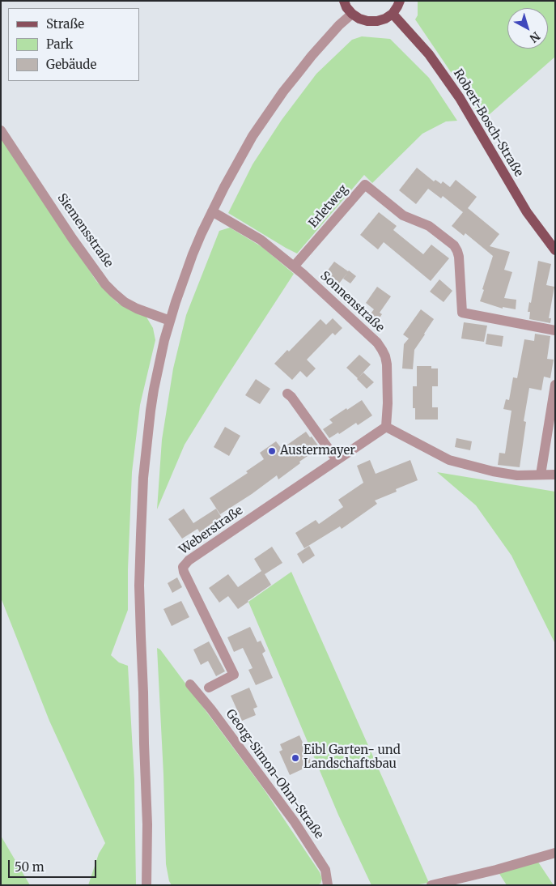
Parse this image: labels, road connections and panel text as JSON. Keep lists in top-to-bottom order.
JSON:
{
  "streets": {
    "main road": ["Robert-Bosch-Straße"],
    "street": [
      "Erletweg",
      "Siemensstraße",
      "Sonnenstraße",
      "Weberstraße",
      "Georg-Simon-Ohm-Straße"
    ]
  },
  "crossings": [
    ["Erletweg", "Sonnenstraße"],
    ["Sonnenstraße", "Weberstraße"]
  ],
  "places": ["Austermayer", "Eibl Garten- und Landschaftsbau"],
  "legend": ["Straße", "Park", "Gebäude"],
  "scale_bar": "50 m",
  "north": "bottom right"
}
